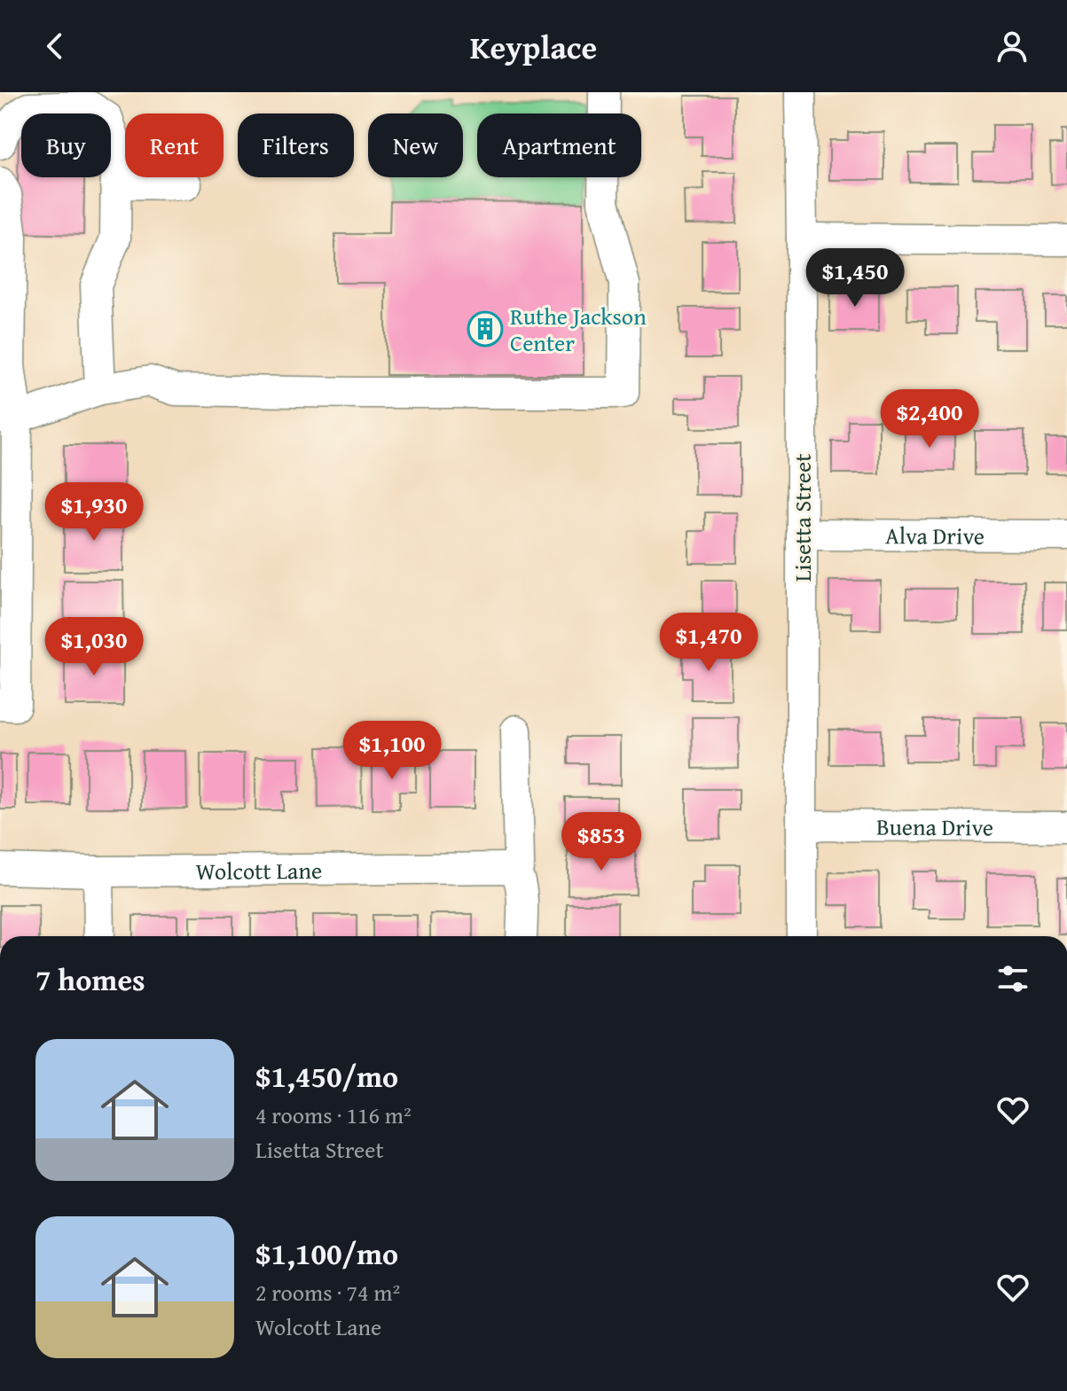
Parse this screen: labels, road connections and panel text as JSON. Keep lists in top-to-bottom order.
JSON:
{
  "streets": {
    "street": [
      "Lisetta Street",
      "Alva Drive",
      "Buena Drive",
      "Wolcott Lane"
    ]
  },
  "crossings": [
    ["Lisetta Street", "Alva Drive"],
    ["Lisetta Street", "Buena Drive"]
  ],
  "places": {
    "building": ["Ruthe Jackson Center"]
  },
  "page": {
    "header": "Keyplace",
    "chip": [
      "Buy",
      "Rent",
      "Filters",
      "New",
      "Apartment"
    ],
    "price": [
      "$1,450",
      "$2,400",
      "$1,930",
      "$1,470",
      "$1,030",
      "$1,100",
      "$853"
    ],
    "heading": "7 homes",
    "list": [
      {
        "name": "$1,450/mo",
        "note": "4 rooms · 116 m² · Lisetta Street"
      },
      {
        "name": "$1,100/mo",
        "note": "2 rooms · 74 m² · Wolcott Lane"
      }
    ]
  }
}
